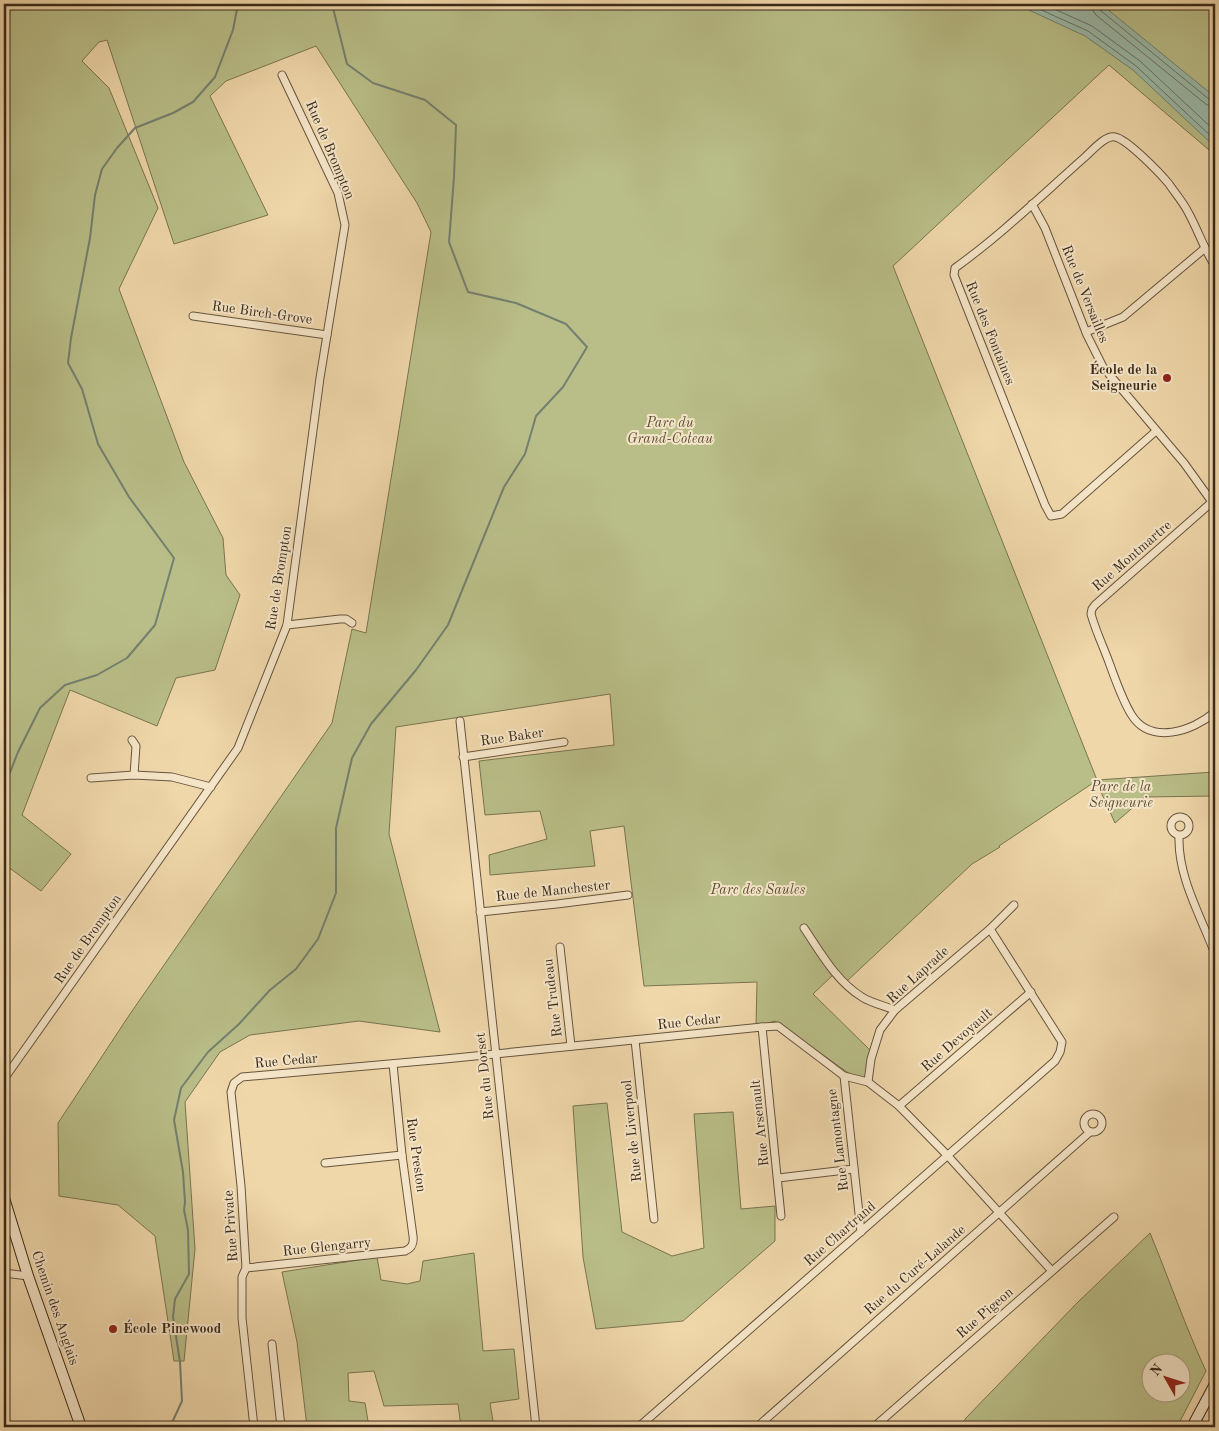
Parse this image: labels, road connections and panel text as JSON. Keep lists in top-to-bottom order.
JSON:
{
  "streets": {
    "street": [
      "Rue de Brompton",
      "Rue de Versailles",
      "Rue Birch-Grove",
      "Rue des Fontaines",
      "Rue Montmartre",
      "Rue Baker",
      "Rue de Manchester",
      "Rue Laprade",
      "Rue Trudeau",
      "Rue Cedar",
      "Rue Devoyault",
      "Rue du Dorset",
      "Rue Arsenault",
      "Rue de Liverpool",
      "Rue Lamontagne",
      "Rue Preston",
      "Rue Private",
      "Rue Chartrand",
      "Rue Glengarry",
      "Rue du Curé-Lalande",
      "Chemin des Anglais",
      "Rue Pigeon"
    ]
  },
  "crossings": [
    ["Rue de Brompton", "Rue Birch-Grove"],
    ["Rue de Versailles", "Rue des Fontaines"],
    ["Rue de Versailles", "Rue Montmartre"],
    ["Rue Baker", "Rue du Dorset"],
    ["Rue de Manchester", "Rue du Dorset"],
    ["Rue Laprade", "Rue Cedar"],
    ["Rue Trudeau", "Rue Cedar"],
    ["Rue Cedar", "Rue Devoyault"],
    ["Rue Cedar", "Rue du Dorset"],
    ["Rue Cedar", "Rue Arsenault"],
    ["Rue Cedar", "Rue de Liverpool"],
    ["Rue Cedar", "Rue Lamontagne"],
    ["Rue Cedar", "Rue Preston"],
    ["Rue Cedar", "Rue Private"],
    ["Rue Cedar", "Rue Chartrand"],
    ["Rue Cedar", "Rue du Curé-Lalande"],
    ["Rue Cedar", "Rue Pigeon"],
    ["Rue Devoyault", "Rue Chartrand"],
    ["Rue Lamontagne", "Rue Chartrand"],
    ["Rue Preston", "Rue Glengarry"],
    ["Rue Private", "Rue Glengarry"]
  ],
  "parks": ["Parc du Grand-Coteau", "Parc de la Seigneurie", "Parc des Saules"],
  "places": ["École de la Seigneurie", "École Pinewood"],
  "north": "top left"
}
